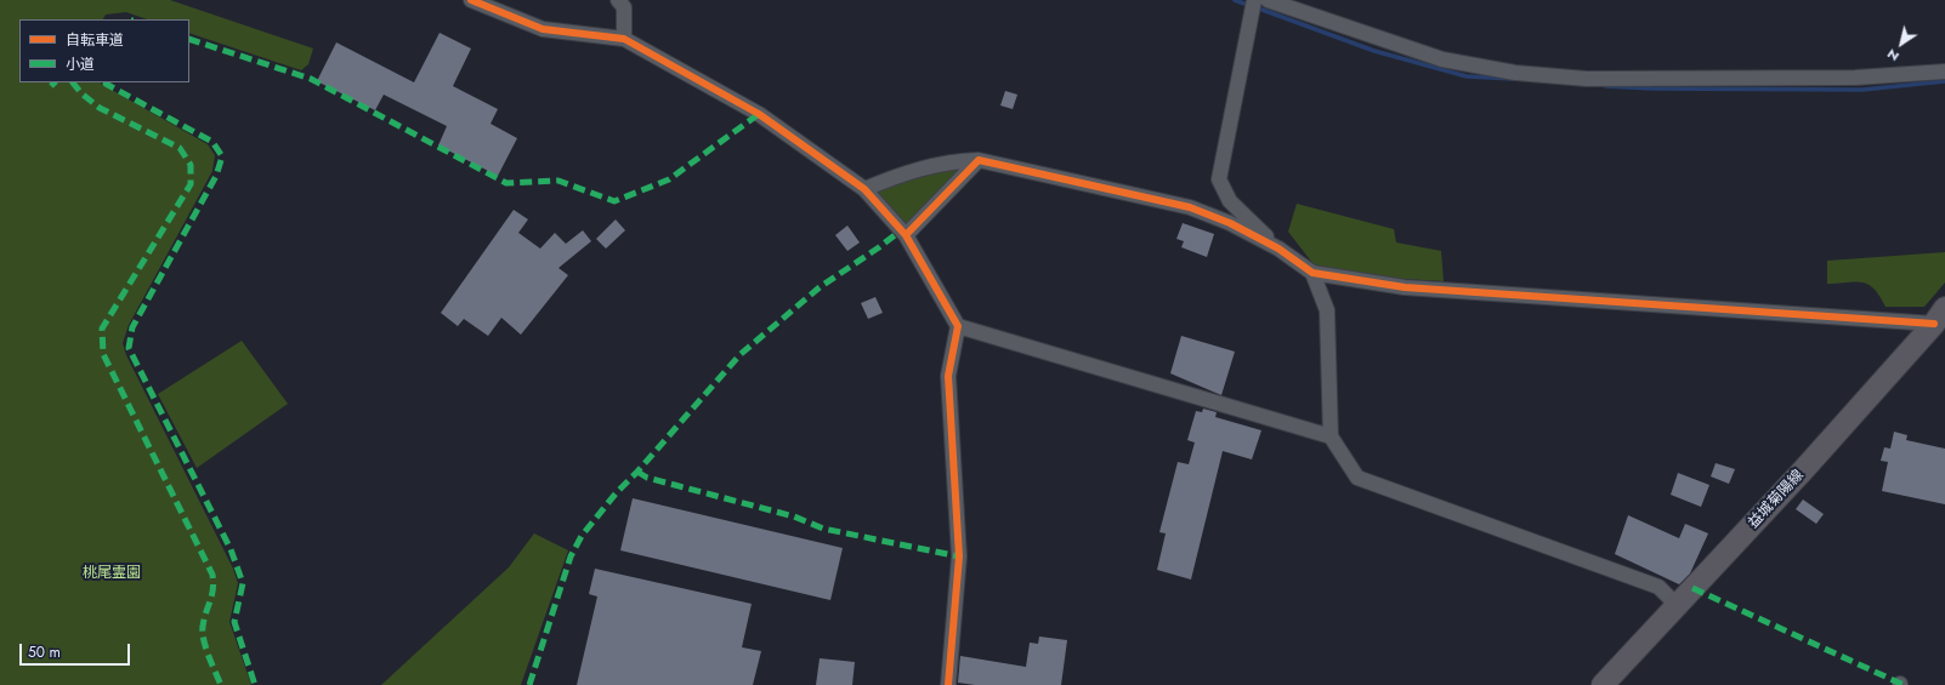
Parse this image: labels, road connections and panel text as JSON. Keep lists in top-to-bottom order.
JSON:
{
  "streets": {
    "main road": ["益城菊陽線"]
  },
  "parks": ["桃尾霊園"],
  "legend": ["自転車道", "小道"],
  "scale_bar": "50 m",
  "north": "bottom left"
}
